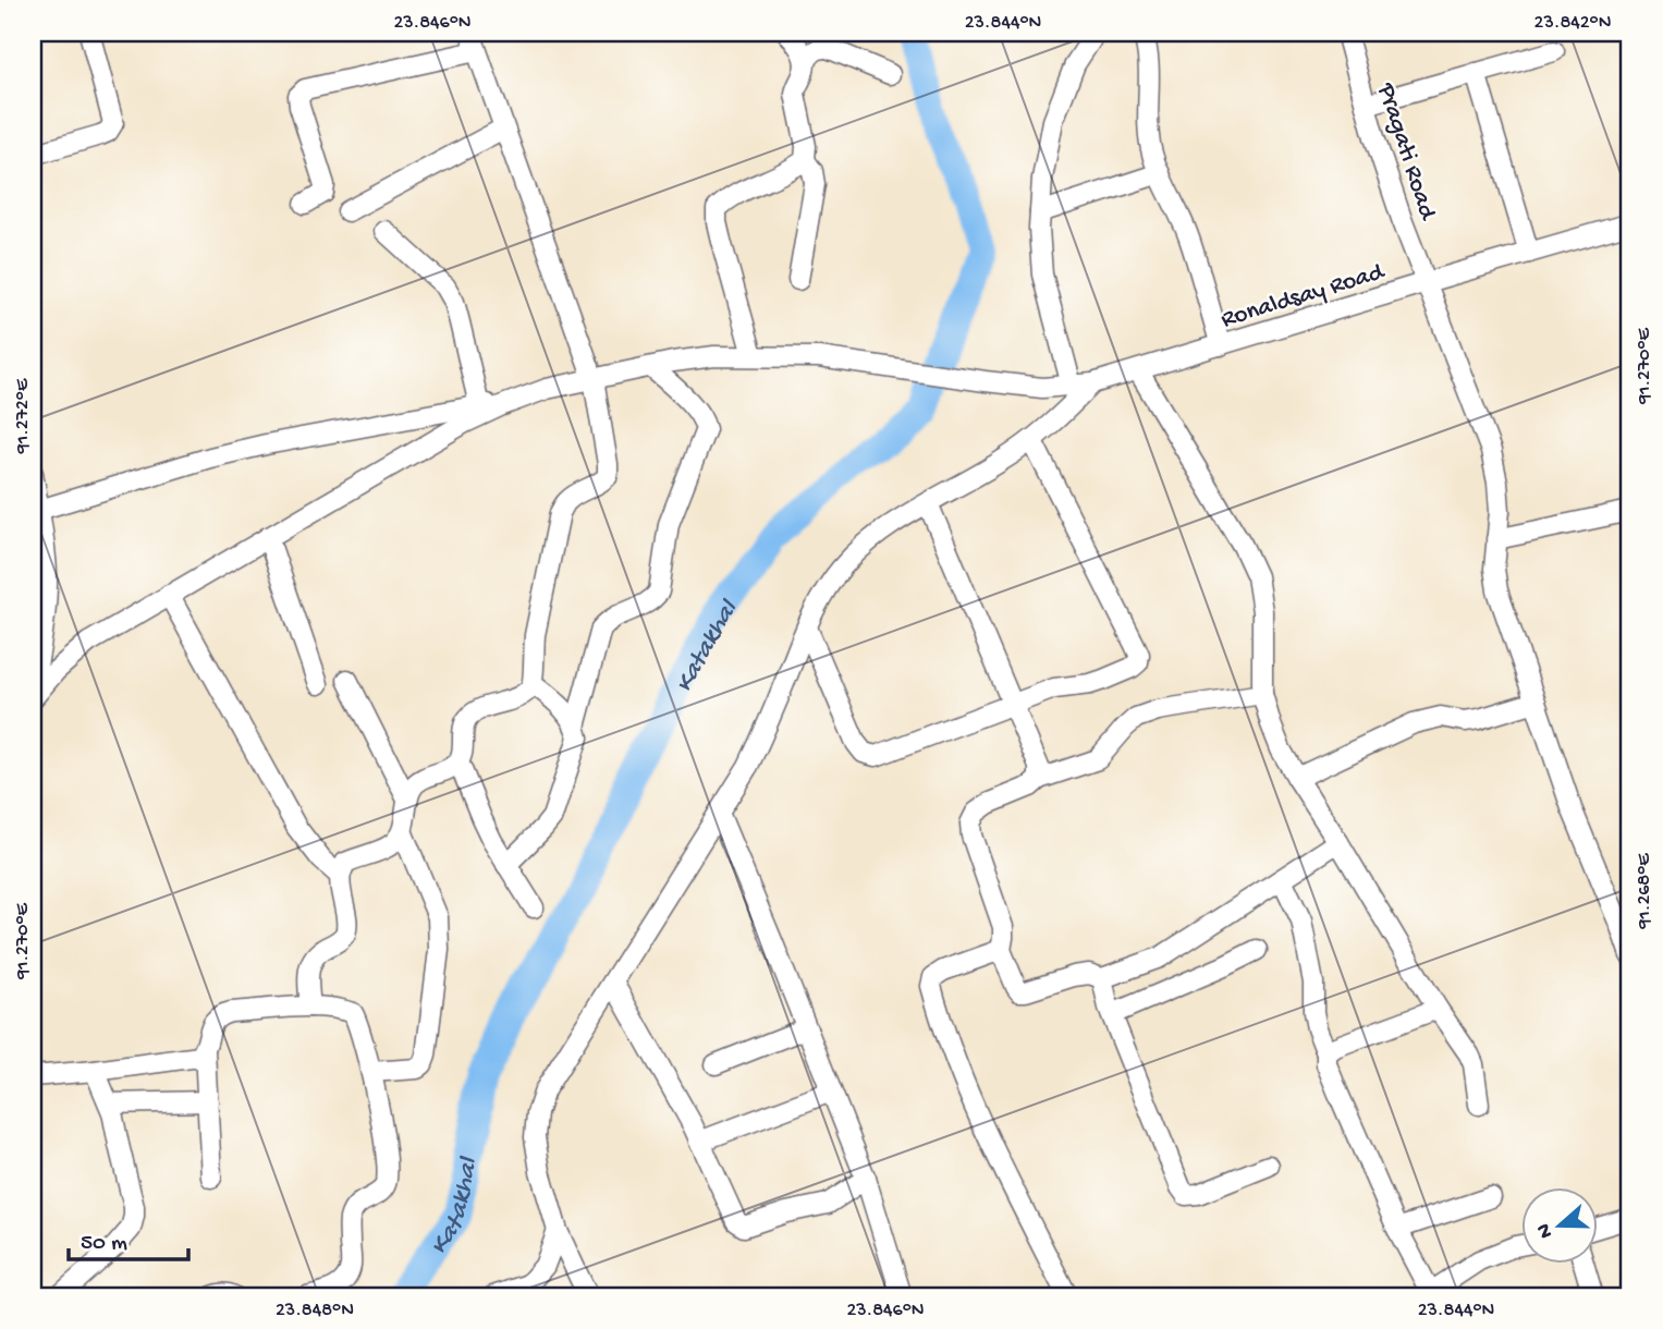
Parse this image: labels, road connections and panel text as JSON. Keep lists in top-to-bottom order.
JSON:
{
  "streets": {
    "street": ["Pragati Road", "Ronaldsay Road"]
  },
  "crossings": [
    ["Pragati Road", "Ronaldsay Road"]
  ],
  "water": ["Katakhal"],
  "scale_bar": "50 m",
  "north": "left",
  "coordinates": [
    "23.846°N",
    "23.844°N",
    "23.842°N",
    "91.270°E",
    "91.272°E",
    "91.268°E",
    "23.848°N"
  ]
}
